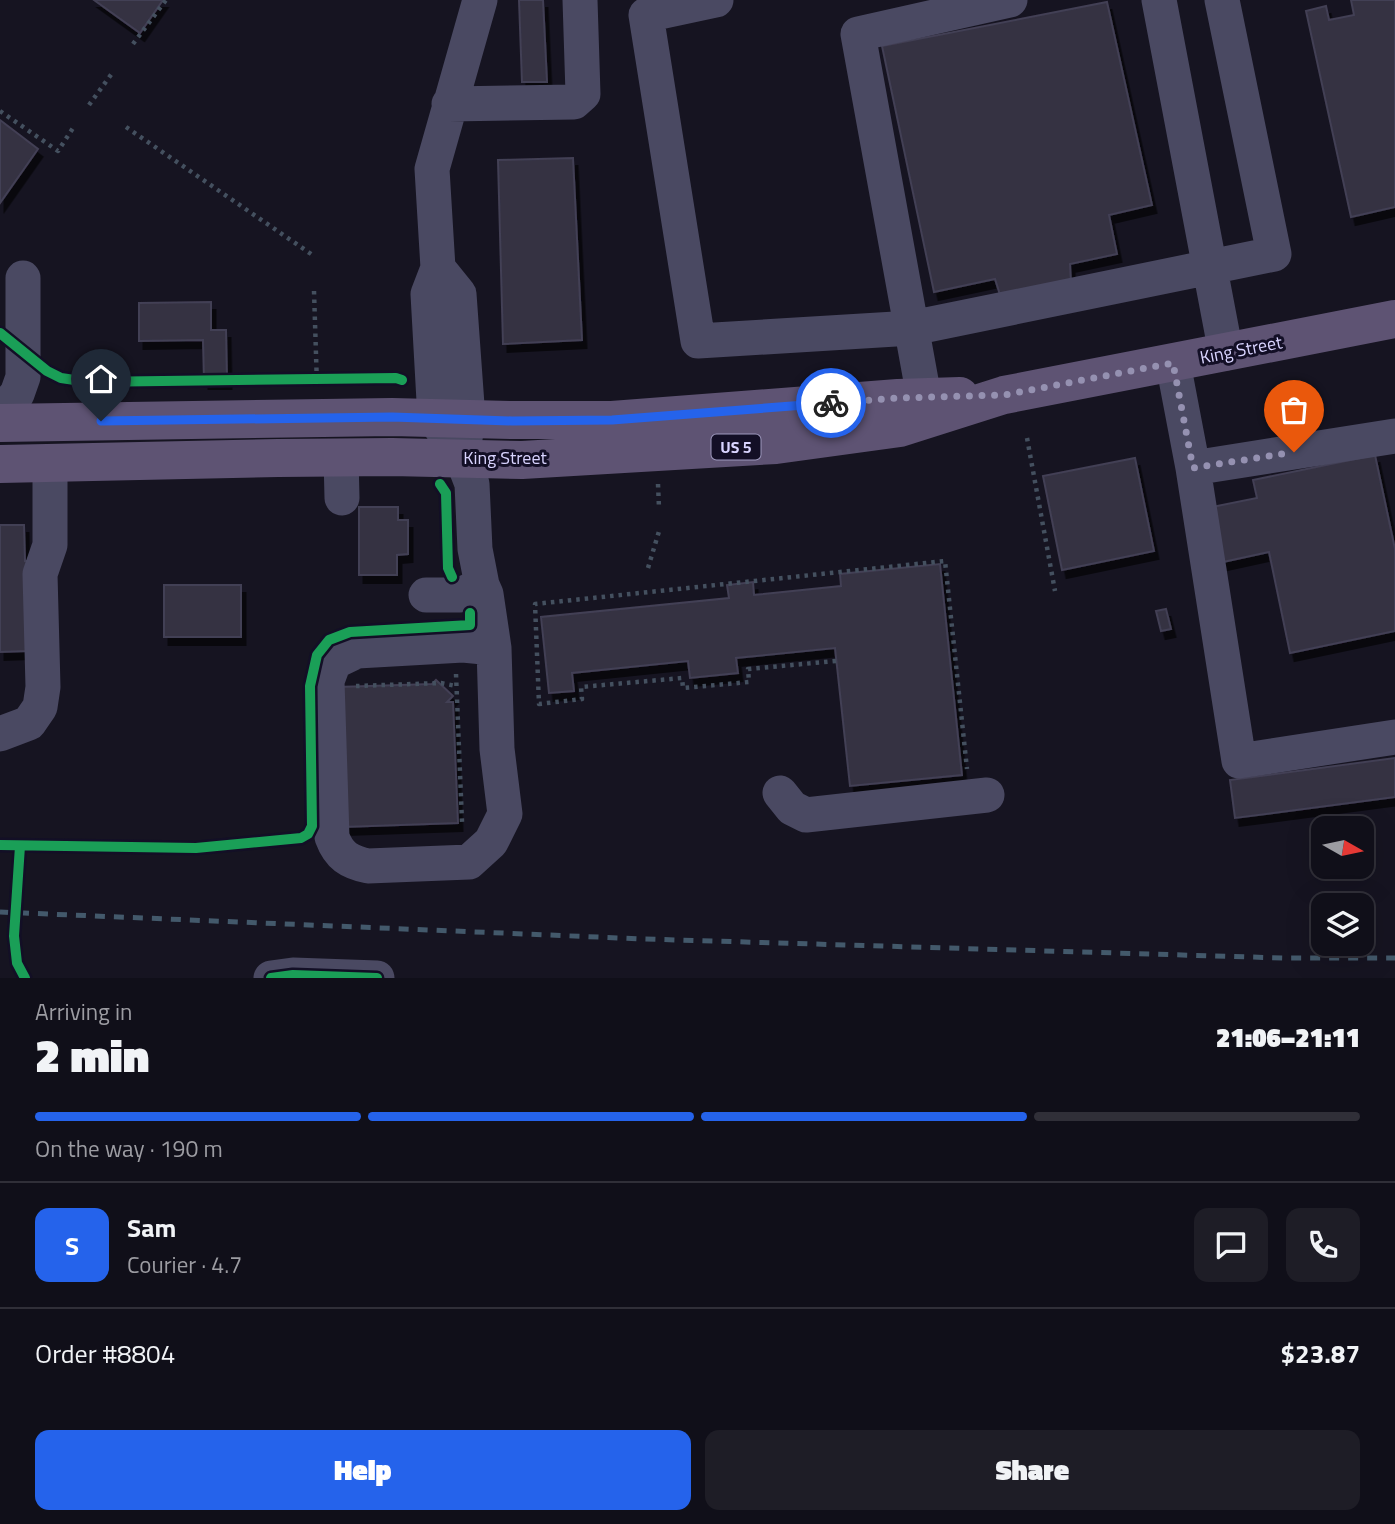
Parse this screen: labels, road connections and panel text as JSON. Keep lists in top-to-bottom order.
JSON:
{
  "streets": {
    "main road": ["King Street", "US 5"]
  },
  "north": "right",
  "page": {
    "heading": ["2 min", "Arriving in", "21:06–21:11"],
    "panel": [
      "Sam",
      "Courier · 4.7",
      "Order #8804",
      "$23.87"
    ],
    "bar": "On the way · 190 m",
    "round": "S",
    "buttons": ["Help", "Share"]
  }
}
